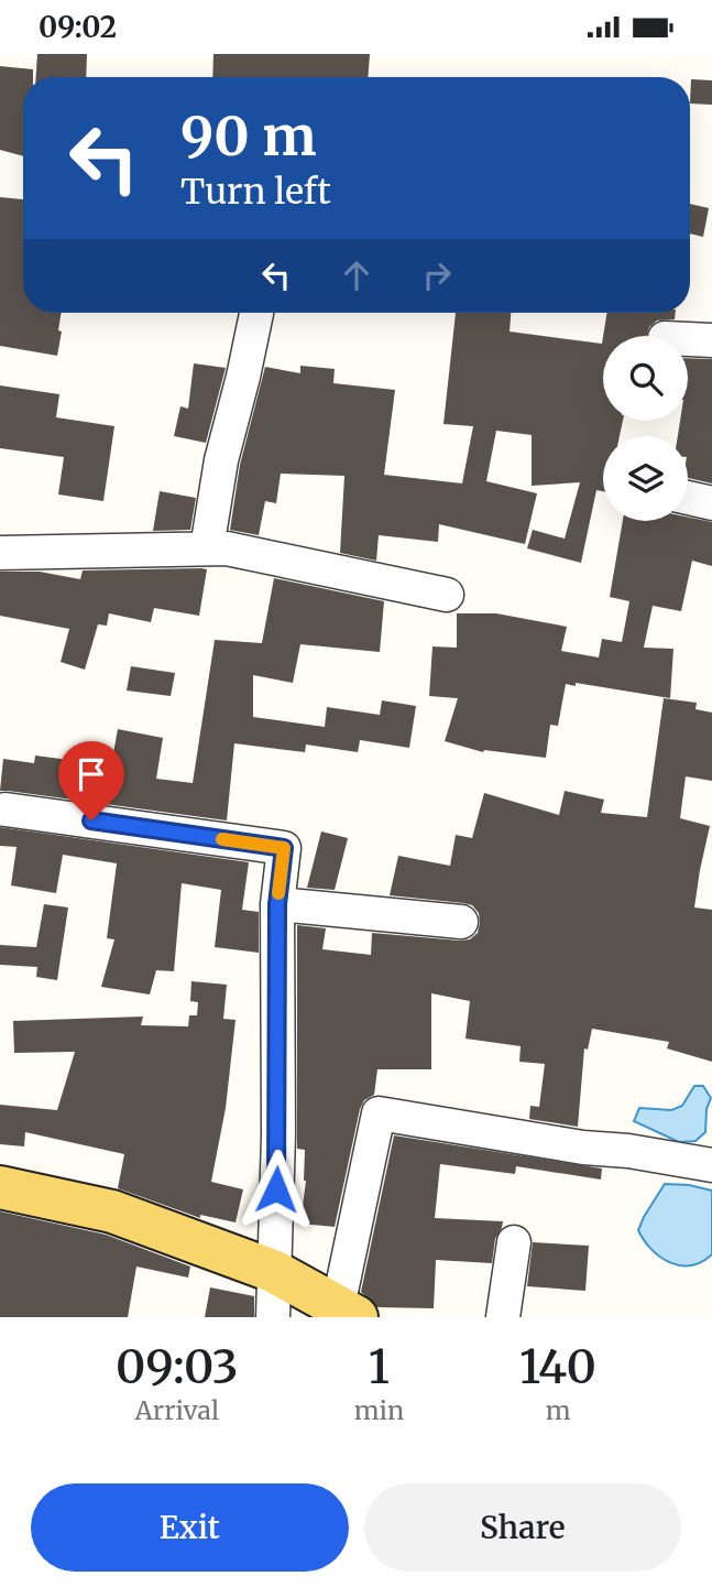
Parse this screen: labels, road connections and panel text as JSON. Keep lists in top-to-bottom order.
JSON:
{
  "page": {
    "status": "09:02",
    "turn": ["90 m", "Turn left"],
    "eta": [
      "09:03",
      "Arrival",
      "1",
      "min",
      "140",
      "m"
    ],
    "buttons": ["Exit", "Share"]
  }
}
